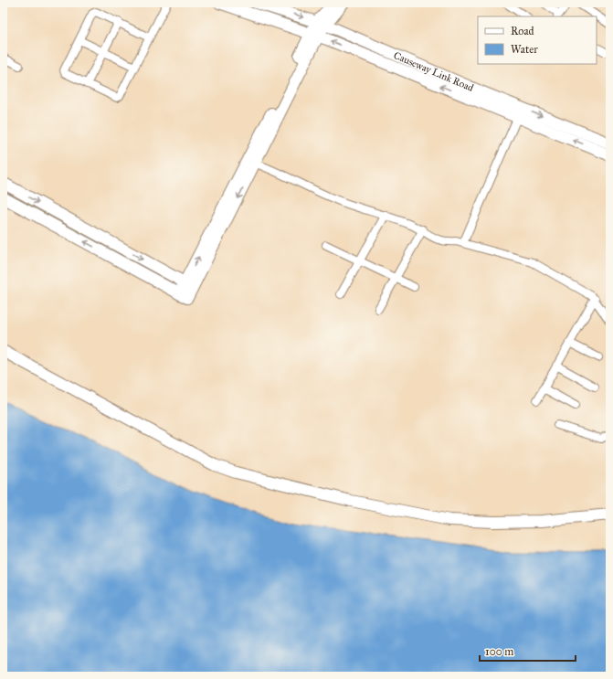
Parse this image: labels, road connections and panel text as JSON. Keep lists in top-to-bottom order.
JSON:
{
  "streets": {
    "street": ["Causeway Link Road"]
  },
  "legend": ["Road", "Water"],
  "scale_bar": "100 m"
}
